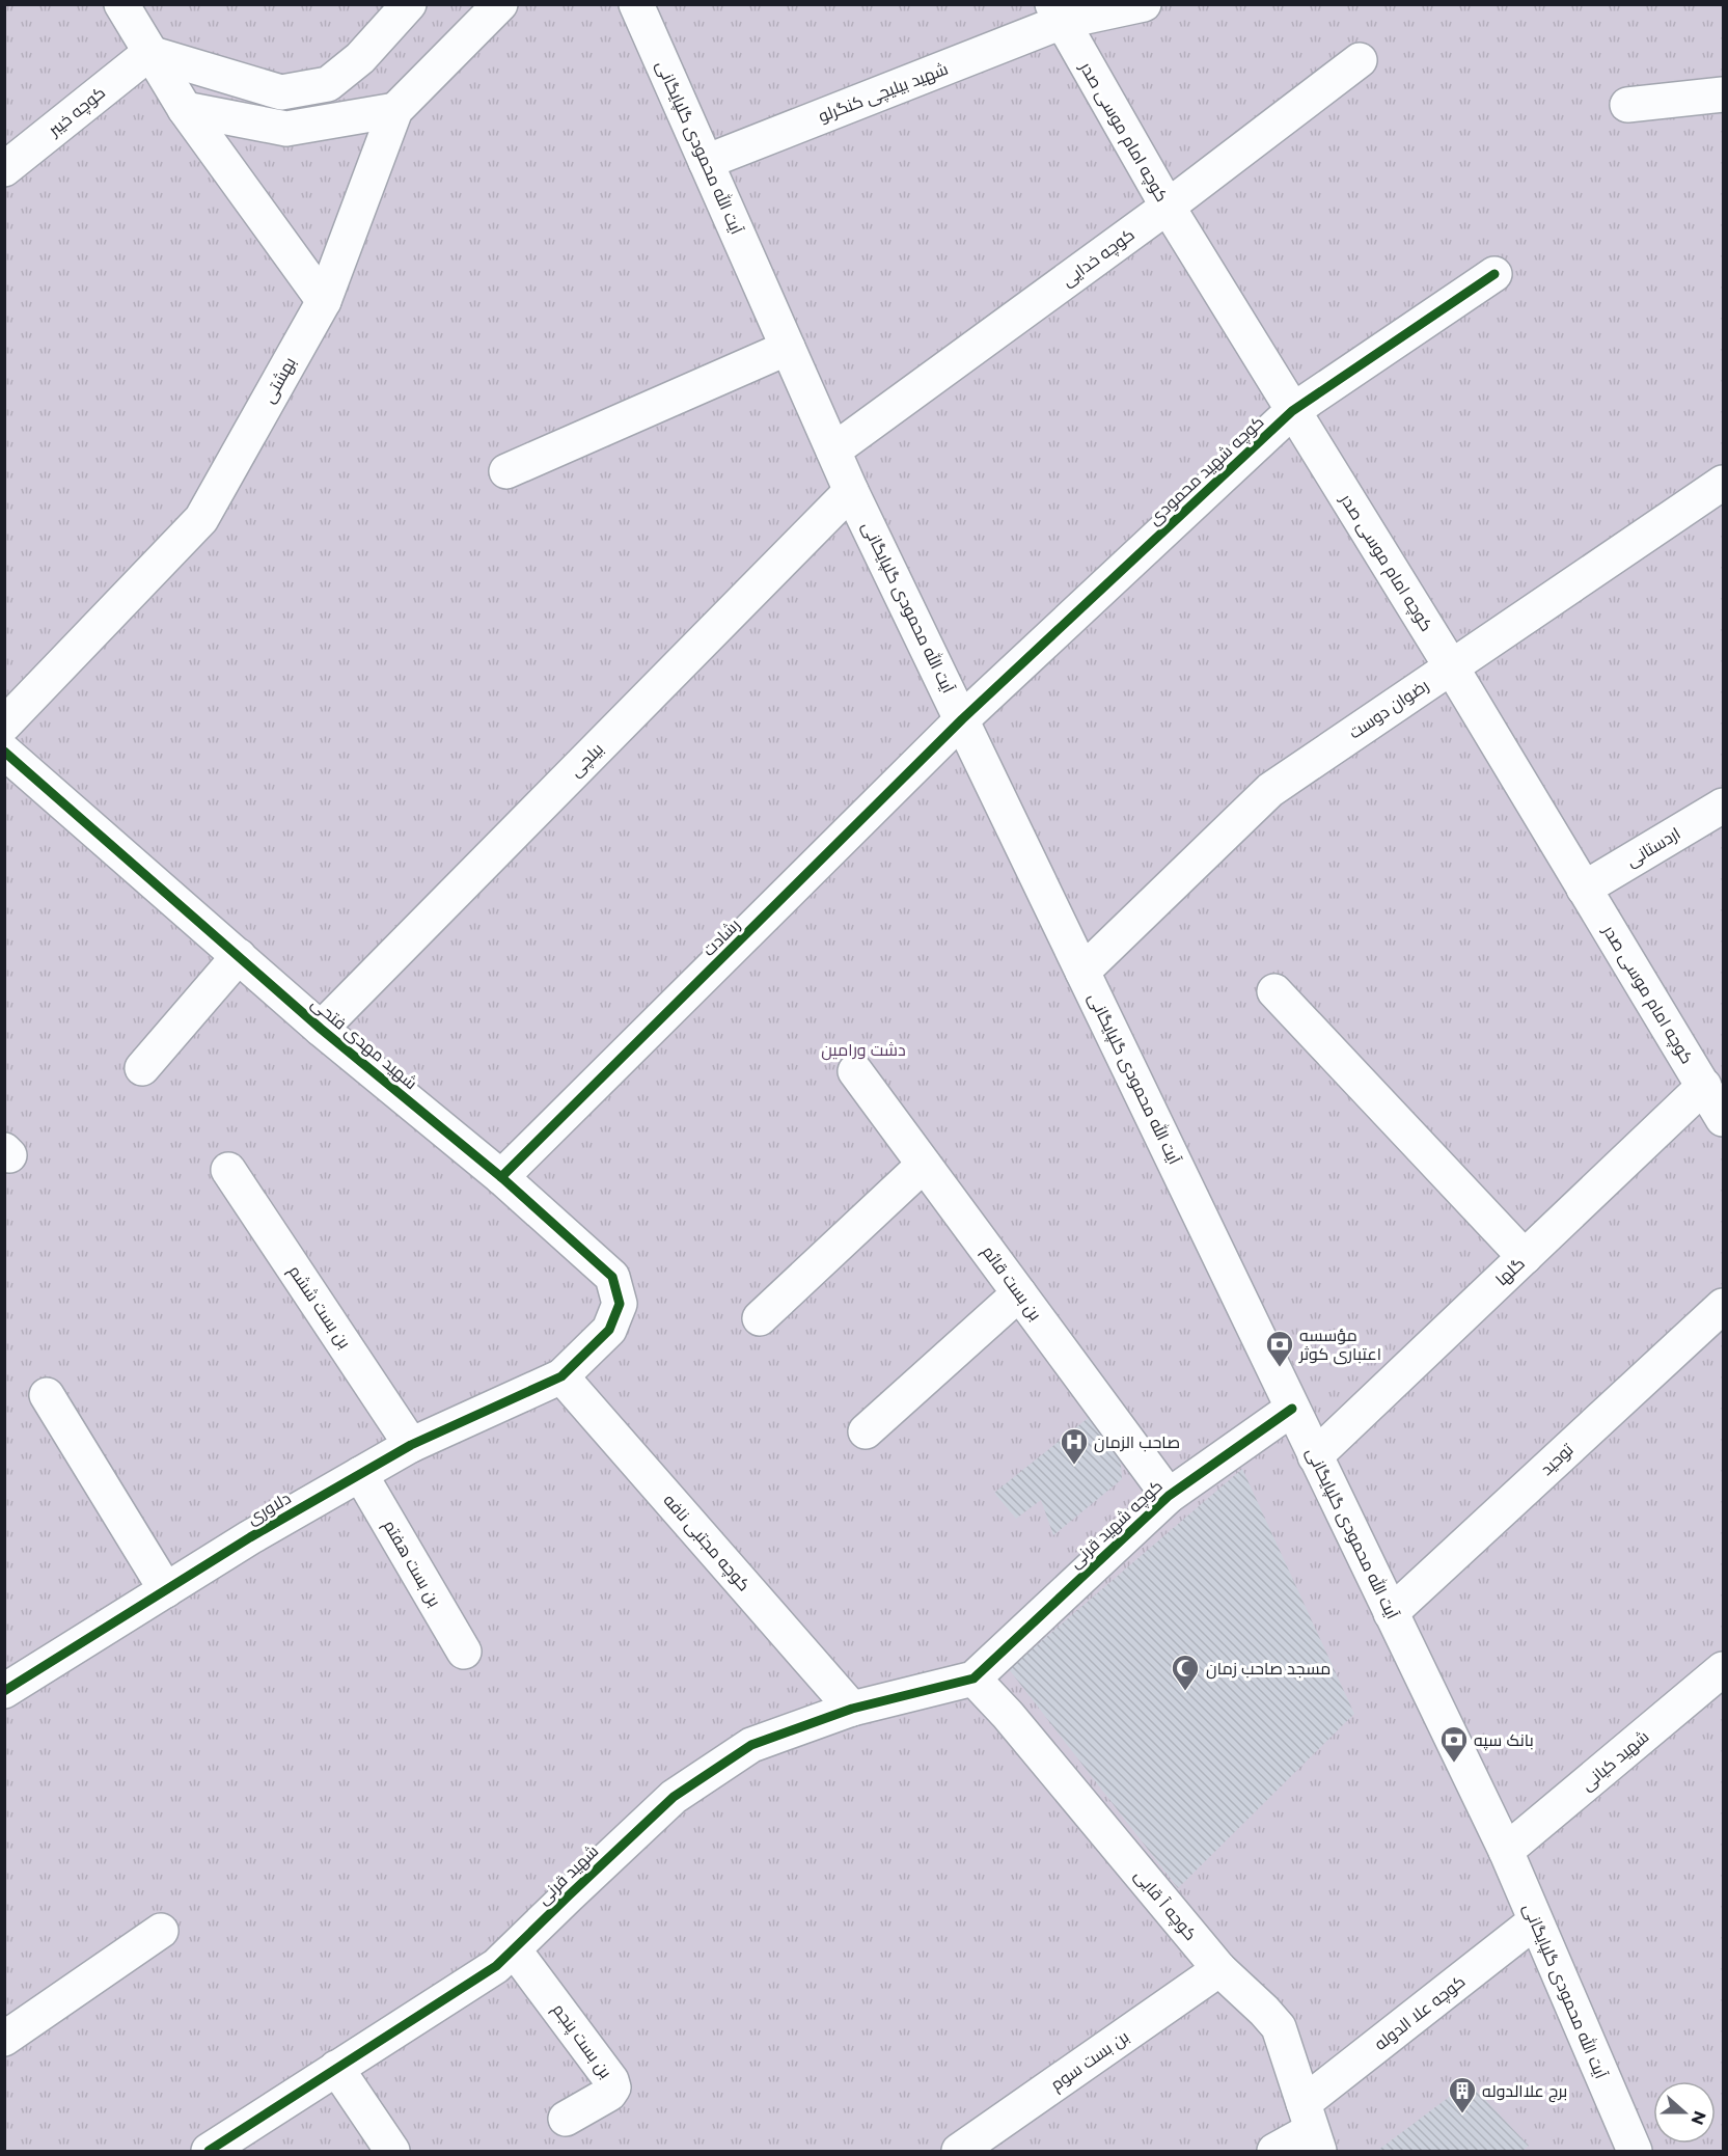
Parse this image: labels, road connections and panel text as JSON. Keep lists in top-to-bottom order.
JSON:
{
  "streets": {
    "street": [
      "شهید بیلیچی کنگرلو",
      "کوچه خیبر",
      "کوچه امام موسی صدر",
      "آیت الله محمودی گلپایگانی",
      "کوچه خدایی",
      "بهشتی",
      "کوچه شهید محمودی",
      "رضوان دوست",
      "بیلچی",
      "اردستانی",
      "رشادت",
      "شهید مهدی فتحی",
      "گلها",
      "بن بست قائم",
      "بن بست ششم",
      "توحید",
      "دلاوری",
      "کوچه شهید قرنی",
      "کوچه مجتبی نافه",
      "بن بست هفتم",
      "شهید کیانی",
      "شهید قرنی",
      "کوچه آ قایی",
      "کوچه علا الدوله",
      "بن بست پنجم",
      "بن بست سوم"
    ]
  },
  "crossings": [
    ["شهید بیلیچی کنگرلو", "کوچه امام موسی صدر"],
    ["شهید بیلیچی کنگرلو", "آیت الله محمودی گلپایگانی"],
    ["کوچه امام موسی صدر", "کوچه خدایی"],
    ["کوچه امام موسی صدر", "کوچه شهید محمودی"],
    ["کوچه امام موسی صدر", "رضوان دوست"],
    ["کوچه امام موسی صدر", "اردستانی"],
    ["کوچه امام موسی صدر", "گلها"],
    ["آیت الله محمودی گلپایگانی", "کوچه خدایی"],
    ["آیت الله محمودی گلپایگانی", "کوچه شهید محمودی"],
    ["آیت الله محمودی گلپایگانی", "رضوان دوست"],
    ["آیت الله محمودی گلپایگانی", "بیلچی"],
    ["آیت الله محمودی گلپایگانی", "رشادت"],
    ["آیت الله محمودی گلپایگانی", "گلها"],
    ["آیت الله محمودی گلپایگانی", "توحید"],
    ["آیت الله محمودی گلپایگانی", "کوچه شهید قرنی"],
    ["آیت الله محمودی گلپایگانی", "شهید کیانی"],
    ["آیت الله محمودی گلپایگانی", "کوچه علا الدوله"],
    ["کوچه شهید محمودی", "رشادت"],
    ["بیلچی", "شهید مهدی فتحی"],
    ["رشادت", "شهید مهدی فتحی"],
    ["شهید مهدی فتحی", "دلاوری"],
    ["شهید مهدی فتحی", "کوچه مجتبی نافه"],
    ["بن بست قائم", "کوچه شهید قرنی"],
    ["بن بست ششم", "دلاوری"],
    ["دلاوری", "کوچه مجتبی نافه"],
    ["دلاوری", "بن بست هفتم"],
    ["کوچه شهید قرنی", "شهید قرنی"],
    ["کوچه شهید قرنی", "کوچه آ قایی"],
    ["کوچه مجتبی نافه", "شهید قرنی"],
    ["شهید قرنی", "کوچه آ قایی"],
    ["شهید قرنی", "بن بست پنجم"],
    ["کوچه آ قایی", "کوچه علا الدوله"],
    ["کوچه آ قایی", "بن بست سوم"]
  ],
  "parks": ["دشت ورامین"],
  "places": {
    "bank": ["مؤسسه اعتباری کوثر", "بانک سپه"],
    "hospital": ["صاحب الزمان"],
    "mosque": ["مسجد صاحب زمان"],
    "building": ["برج علاالدوله"]
  },
  "north": "right"
}
